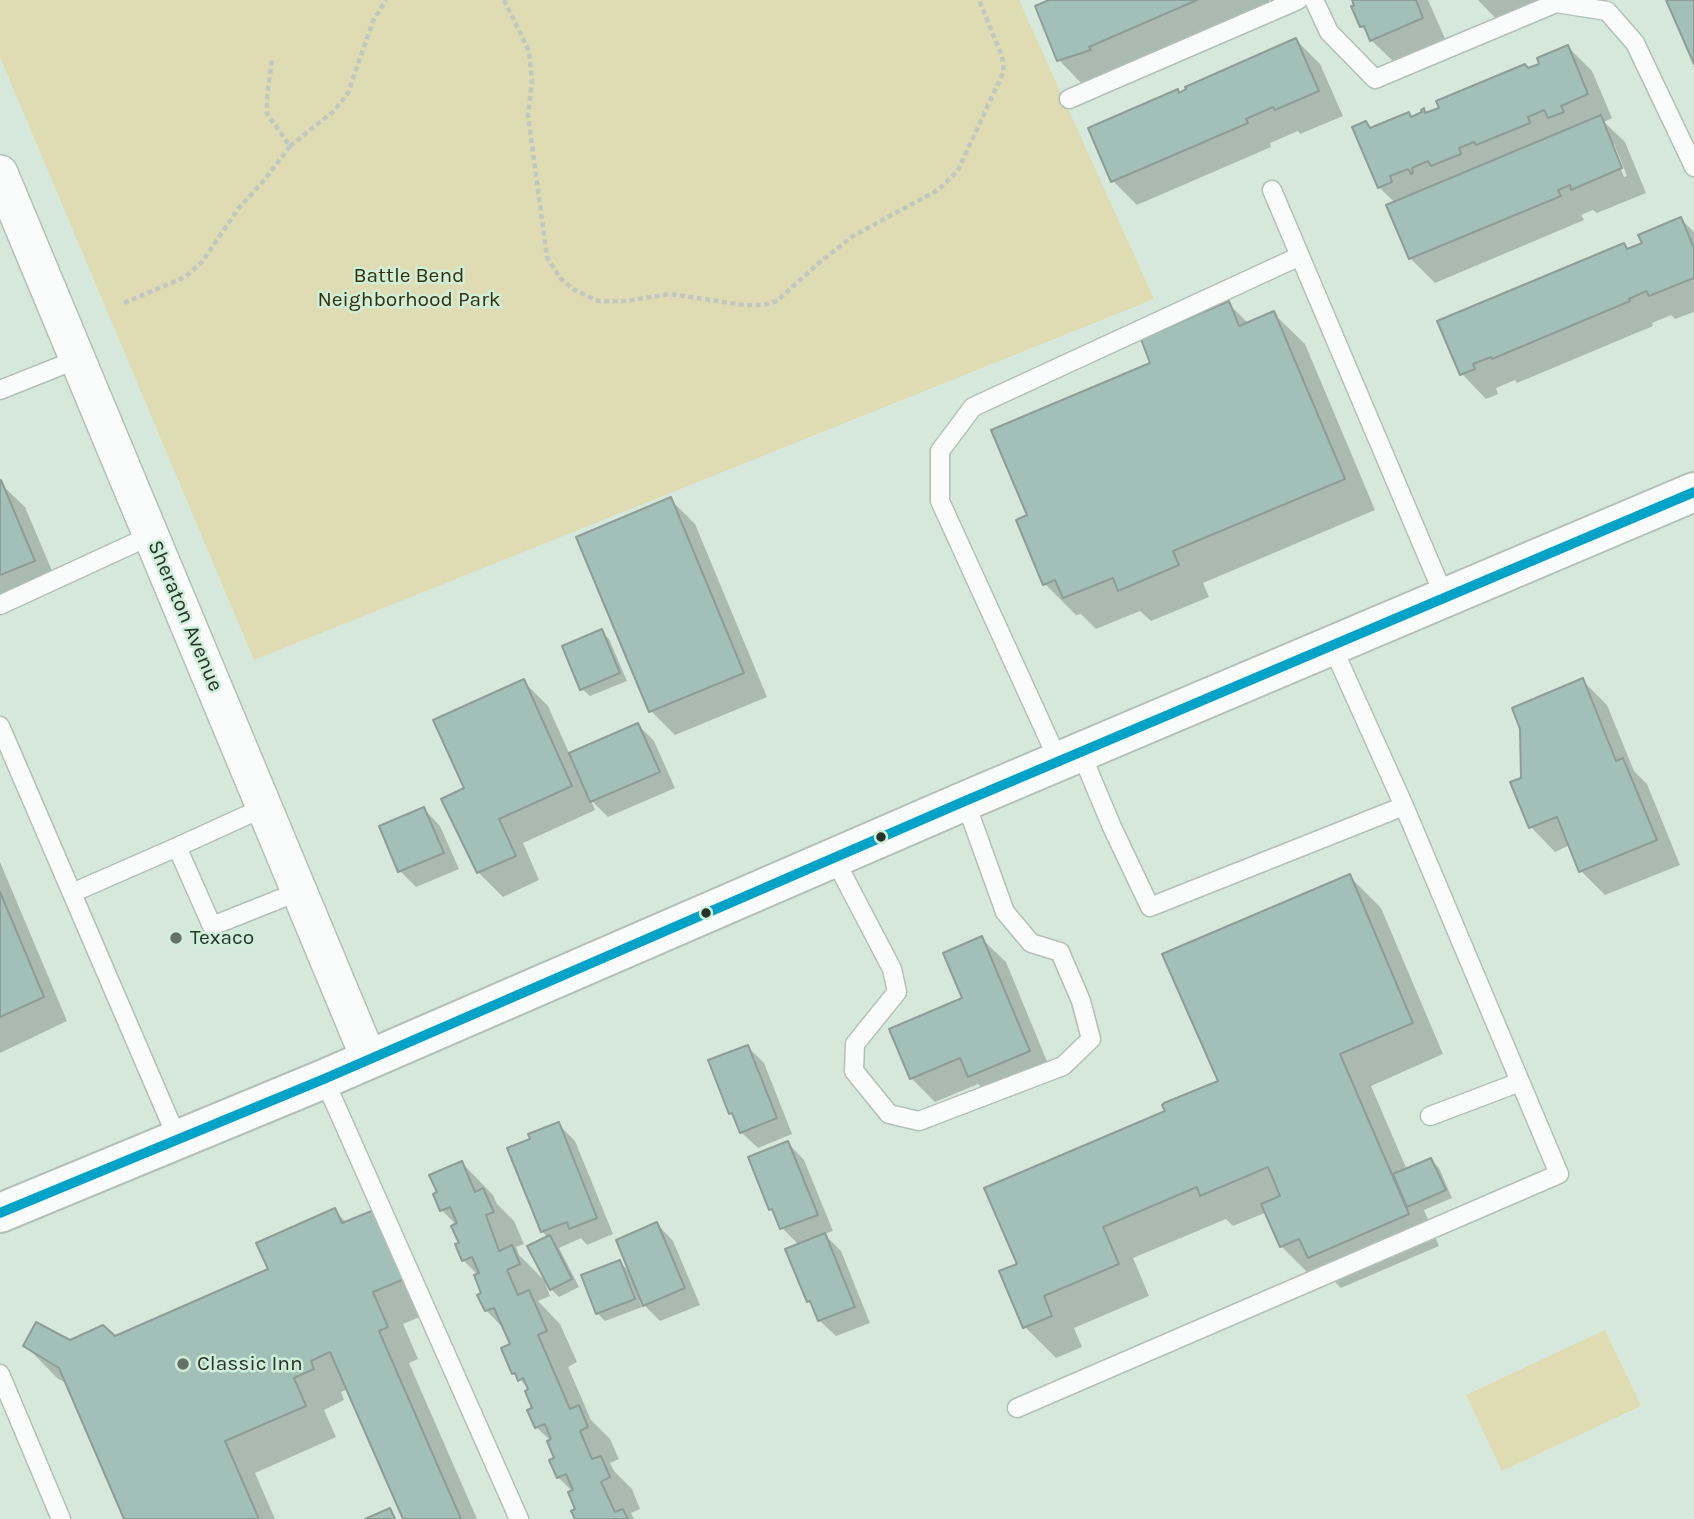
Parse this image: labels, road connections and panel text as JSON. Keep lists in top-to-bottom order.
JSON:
{
  "streets": {
    "street": ["Sheraton Avenue"]
  },
  "parks": ["Battle Bend Neighborhood Park"],
  "places": ["Texaco", "Classic Inn"]
}
